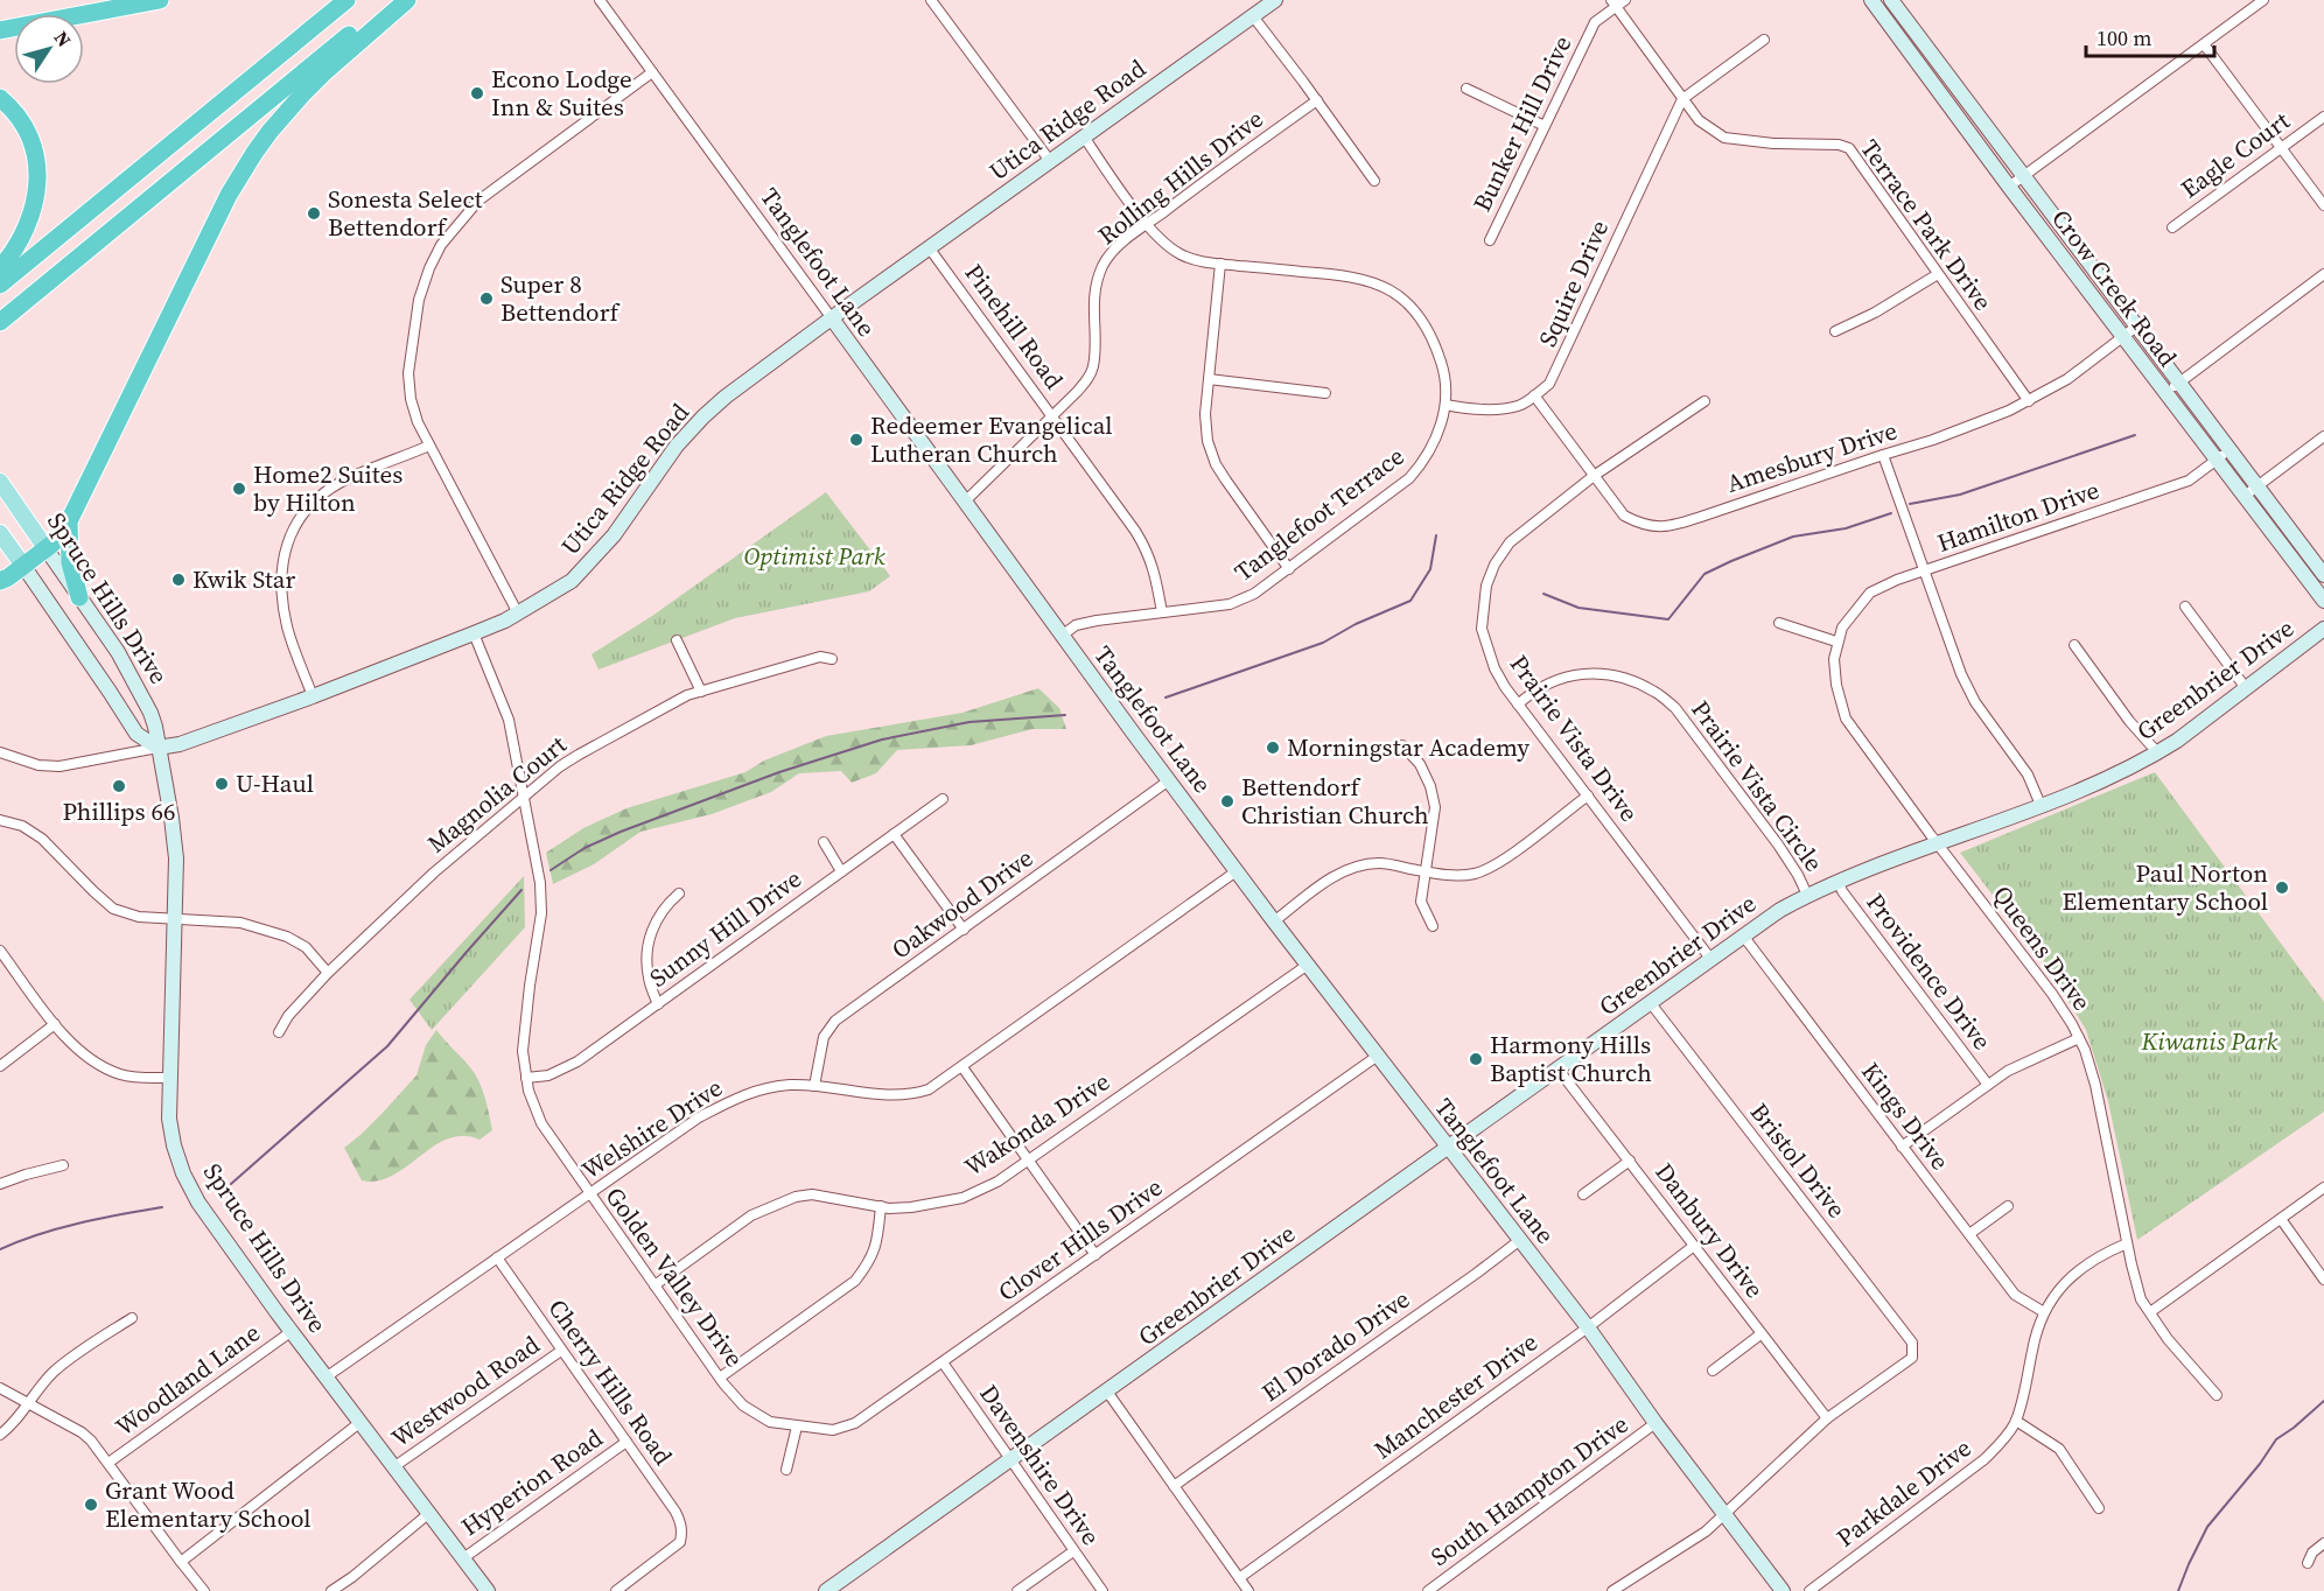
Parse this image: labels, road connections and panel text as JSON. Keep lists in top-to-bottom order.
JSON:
{
  "streets": {
    "main road": [
      "Utica Ridge Road",
      "Tanglefoot Lane",
      "Crow Creek Road",
      "Spruce Hills Drive",
      "Greenbrier Drive"
    ],
    "street": [
      "Bunker Hill Drive",
      "Eagle Court",
      "Rolling Hills Drive",
      "Terrace Park Drive",
      "Squire Drive",
      "Pinehill Road",
      "Amesbury Drive",
      "Tanglefoot Terrace",
      "Hamilton Drive",
      "Prairie Vista Drive",
      "Prairie Vista Circle",
      "Magnolia Court",
      "Oakwood Drive",
      "Sunny Hill Drive",
      "Queens Drive",
      "Providence Drive",
      "Kings Drive",
      "Wakonda Drive",
      "Welshire Drive",
      "Bristol Drive",
      "Danbury Drive",
      "Clover Hills Drive",
      "Golden Valley Drive",
      "El Dorado Drive",
      "Woodland Lane",
      "Cherry Hills Road",
      "Westwood Road",
      "Manchester Drive",
      "Davenshire Drive",
      "Hyperion Road",
      "South Hampton Drive",
      "Parkdale Drive"
    ]
  },
  "crossings": [
    ["Utica Ridge Road", "Tanglefoot Lane"],
    ["Utica Ridge Road", "Pinehill Road"],
    ["Utica Ridge Road", "Tanglefoot Terrace"],
    ["Utica Ridge Road", "Spruce Hills Drive"],
    ["Utica Ridge Road", "Golden Valley Drive"],
    ["Bunker Hill Drive", "Terrace Park Drive"],
    ["Rolling Hills Drive", "Tanglefoot Lane"],
    ["Rolling Hills Drive", "Pinehill Road"],
    ["Rolling Hills Drive", "Tanglefoot Terrace"],
    ["Terrace Park Drive", "Squire Drive"],
    ["Terrace Park Drive", "Amesbury Drive"],
    ["Tanglefoot Lane", "Tanglefoot Terrace"],
    ["Tanglefoot Lane", "Greenbrier Drive"],
    ["Tanglefoot Lane", "Oakwood Drive"],
    ["Tanglefoot Lane", "Wakonda Drive"],
    ["Tanglefoot Lane", "Welshire Drive"],
    ["Tanglefoot Lane", "Clover Hills Drive"],
    ["Tanglefoot Lane", "El Dorado Drive"],
    ["Tanglefoot Lane", "Manchester Drive"],
    ["Tanglefoot Lane", "South Hampton Drive"],
    ["Squire Drive", "Amesbury Drive"],
    ["Squire Drive", "Tanglefoot Terrace"],
    ["Crow Creek Road", "Amesbury Drive"],
    ["Crow Creek Road", "Hamilton Drive"],
    ["Pinehill Road", "Tanglefoot Terrace"],
    ["Amesbury Drive", "Prairie Vista Drive"],
    ["Hamilton Drive", "Queens Drive"],
    ["Spruce Hills Drive", "Welshire Drive"],
    ["Spruce Hills Drive", "Woodland Lane"],
    ["Spruce Hills Drive", "Westwood Road"],
    ["Spruce Hills Drive", "Hyperion Road"],
    ["Greenbrier Drive", "Prairie Vista Drive"],
    ["Greenbrier Drive", "Prairie Vista Circle"],
    ["Greenbrier Drive", "Queens Drive"],
    ["Greenbrier Drive", "Providence Drive"],
    ["Greenbrier Drive", "Kings Drive"],
    ["Greenbrier Drive", "Bristol Drive"],
    ["Greenbrier Drive", "Danbury Drive"],
    ["Greenbrier Drive", "Davenshire Drive"],
    ["Prairie Vista Drive", "Prairie Vista Circle"],
    ["Magnolia Court", "Golden Valley Drive"],
    ["Oakwood Drive", "Welshire Drive"],
    ["Sunny Hill Drive", "Golden Valley Drive"],
    ["Wakonda Drive", "Golden Valley Drive"],
    ["Welshire Drive", "Golden Valley Drive"],
    ["Welshire Drive", "Cherry Hills Road"],
    ["Bristol Drive", "Danbury Drive"],
    ["Danbury Drive", "Manchester Drive"],
    ["Clover Hills Drive", "Golden Valley Drive"],
    ["Clover Hills Drive", "Davenshire Drive"],
    ["Cherry Hills Road", "Westwood Road"],
    ["Cherry Hills Road", "Hyperion Road"]
  ],
  "parks": ["Optimist Park", "Kiwanis Park"],
  "places": [
    "Econo Lodge Inn & Suites",
    "Sonesta Select Bettendorf",
    "Super 8 Bettendorf",
    "Redeemer Evangelical Lutheran Church",
    "Home2 Suites by Hilton",
    "Kwik Star",
    "Morningstar Academy",
    "U-Haul",
    "Phillips 66",
    "Bettendorf Christian Church",
    "Paul Norton Elementary School",
    "Harmony Hills Baptist Church",
    "Grant Wood Elementary School"
  ],
  "scale_bar": "100 m",
  "north": "top right"
}
